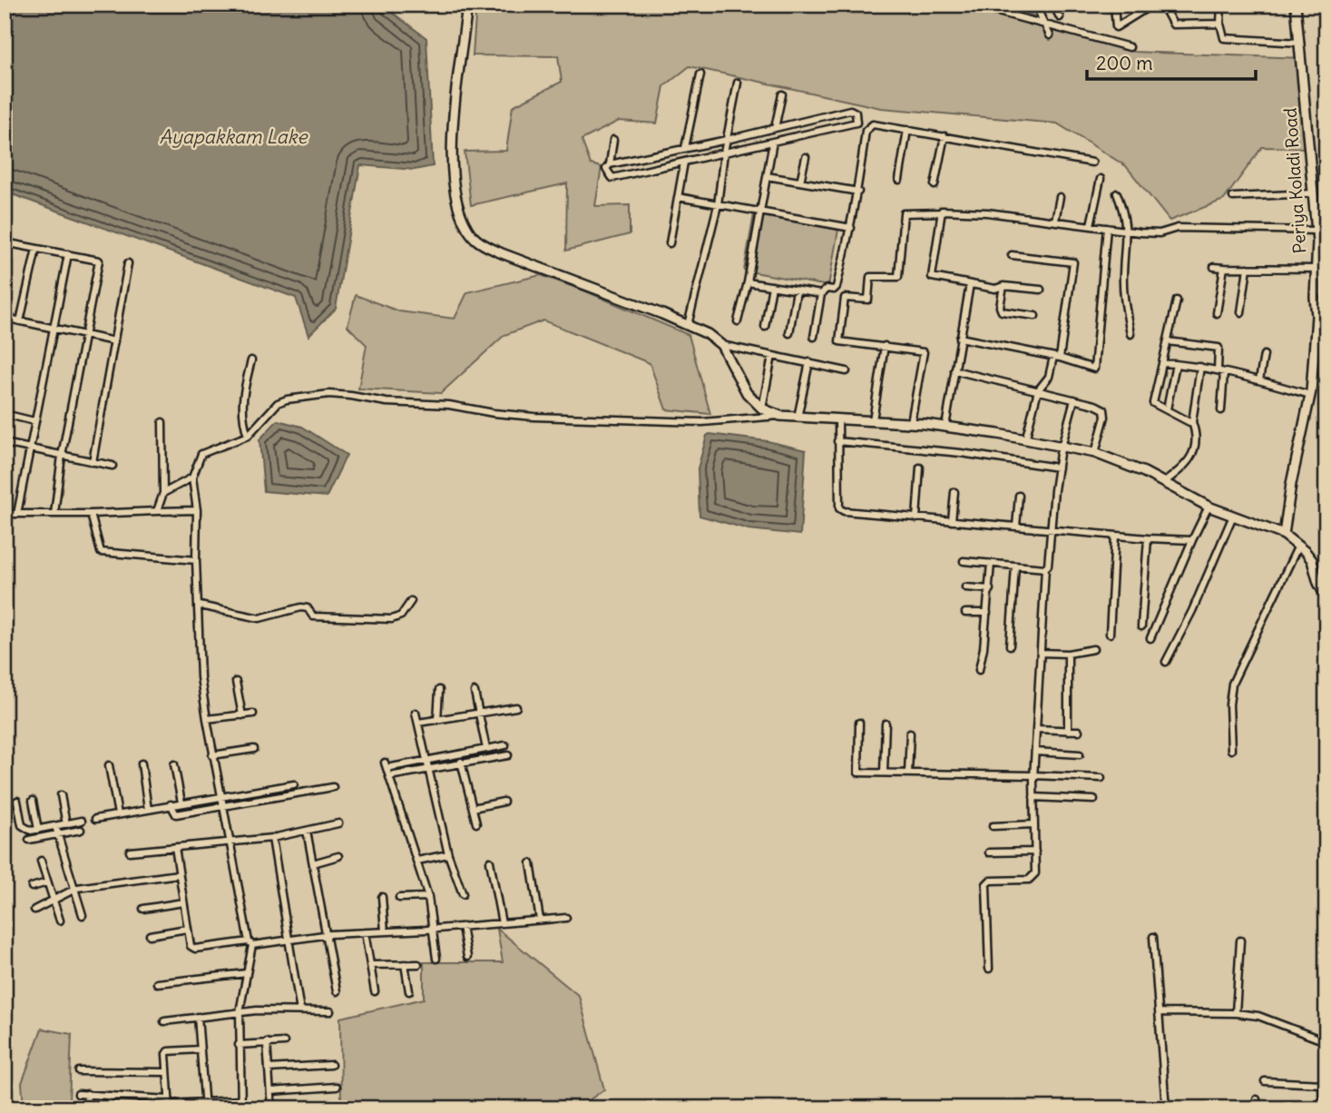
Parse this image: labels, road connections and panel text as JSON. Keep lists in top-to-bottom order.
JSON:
{
  "streets": {
    "main road": ["Periya Koladi Road"]
  },
  "water": ["Ayapakkam Lake"],
  "scale_bar": "200 m"
}
